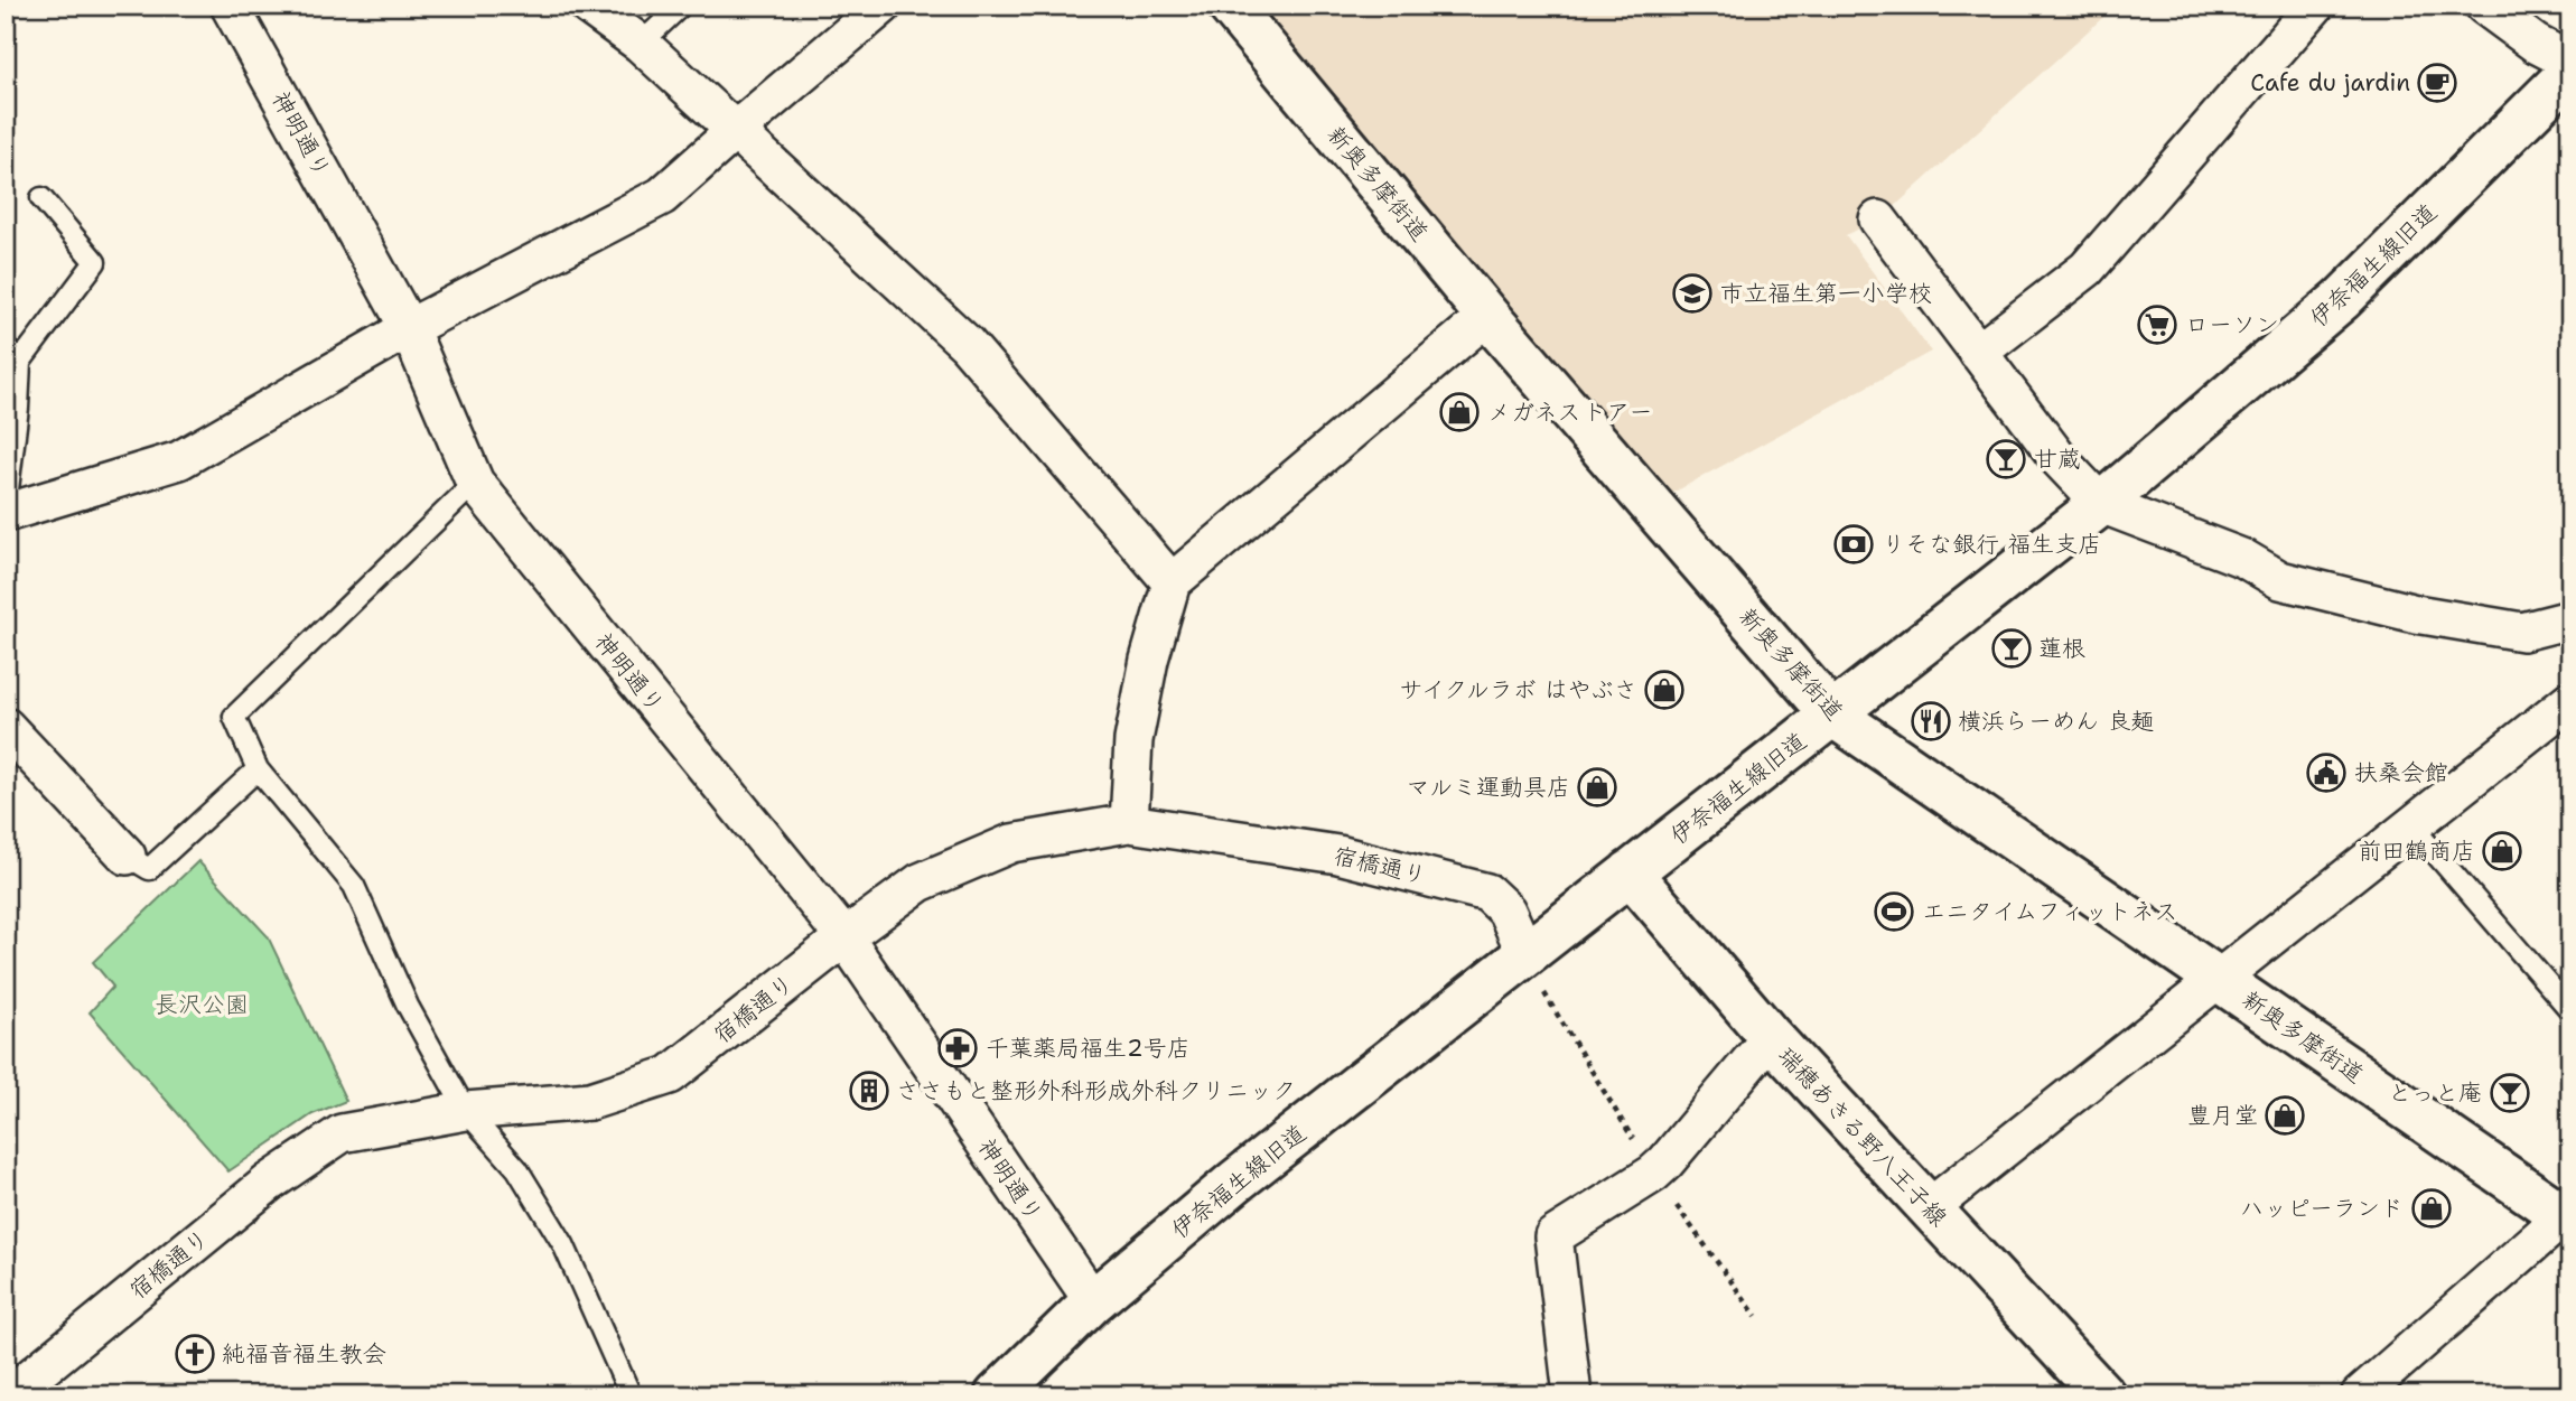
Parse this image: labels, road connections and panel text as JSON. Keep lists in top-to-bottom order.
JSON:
{
  "streets": {
    "main road": ["新奥多摩街道", "伊奈福生線旧道", "瑞穂あきる野八王子線"],
    "street": ["神明通り", "宿橋通り"]
  },
  "crossings": [
    ["神明通り", "伊奈福生線旧道"],
    ["神明通り", "宿橋通り"],
    ["新奥多摩街道", "伊奈福生線旧道"],
    ["伊奈福生線旧道", "宿橋通り"],
    ["伊奈福生線旧道", "瑞穂あきる野八王子線"]
  ],
  "parks": ["長沢公園"],
  "places": {
    "cafe": ["Cafe du jardin"],
    "school or university": ["市立福生第一小学校"],
    "supermarket": ["ローソン"],
    "shop": [
      "メガネストアー",
      "サイクルラボ はやぶさ",
      "マルミ運動具店",
      "前田鶴商店",
      "豊月堂",
      "ハッピーランド"
    ],
    "bar": ["甘蔵", "蓮根", "とっと庵"],
    "bank": ["りそな銀行 福生支店"],
    "restaurant": ["横浜らーめん 良麺"],
    "public building": ["扶桑会館"],
    "sports": ["エニタイムフィットネス"],
    "pharmacy": ["千葉薬局福生2号店"],
    "building": ["ささもと整形外科形成外科クリニック"],
    "church": ["純福音福生教会"]
  }
}
